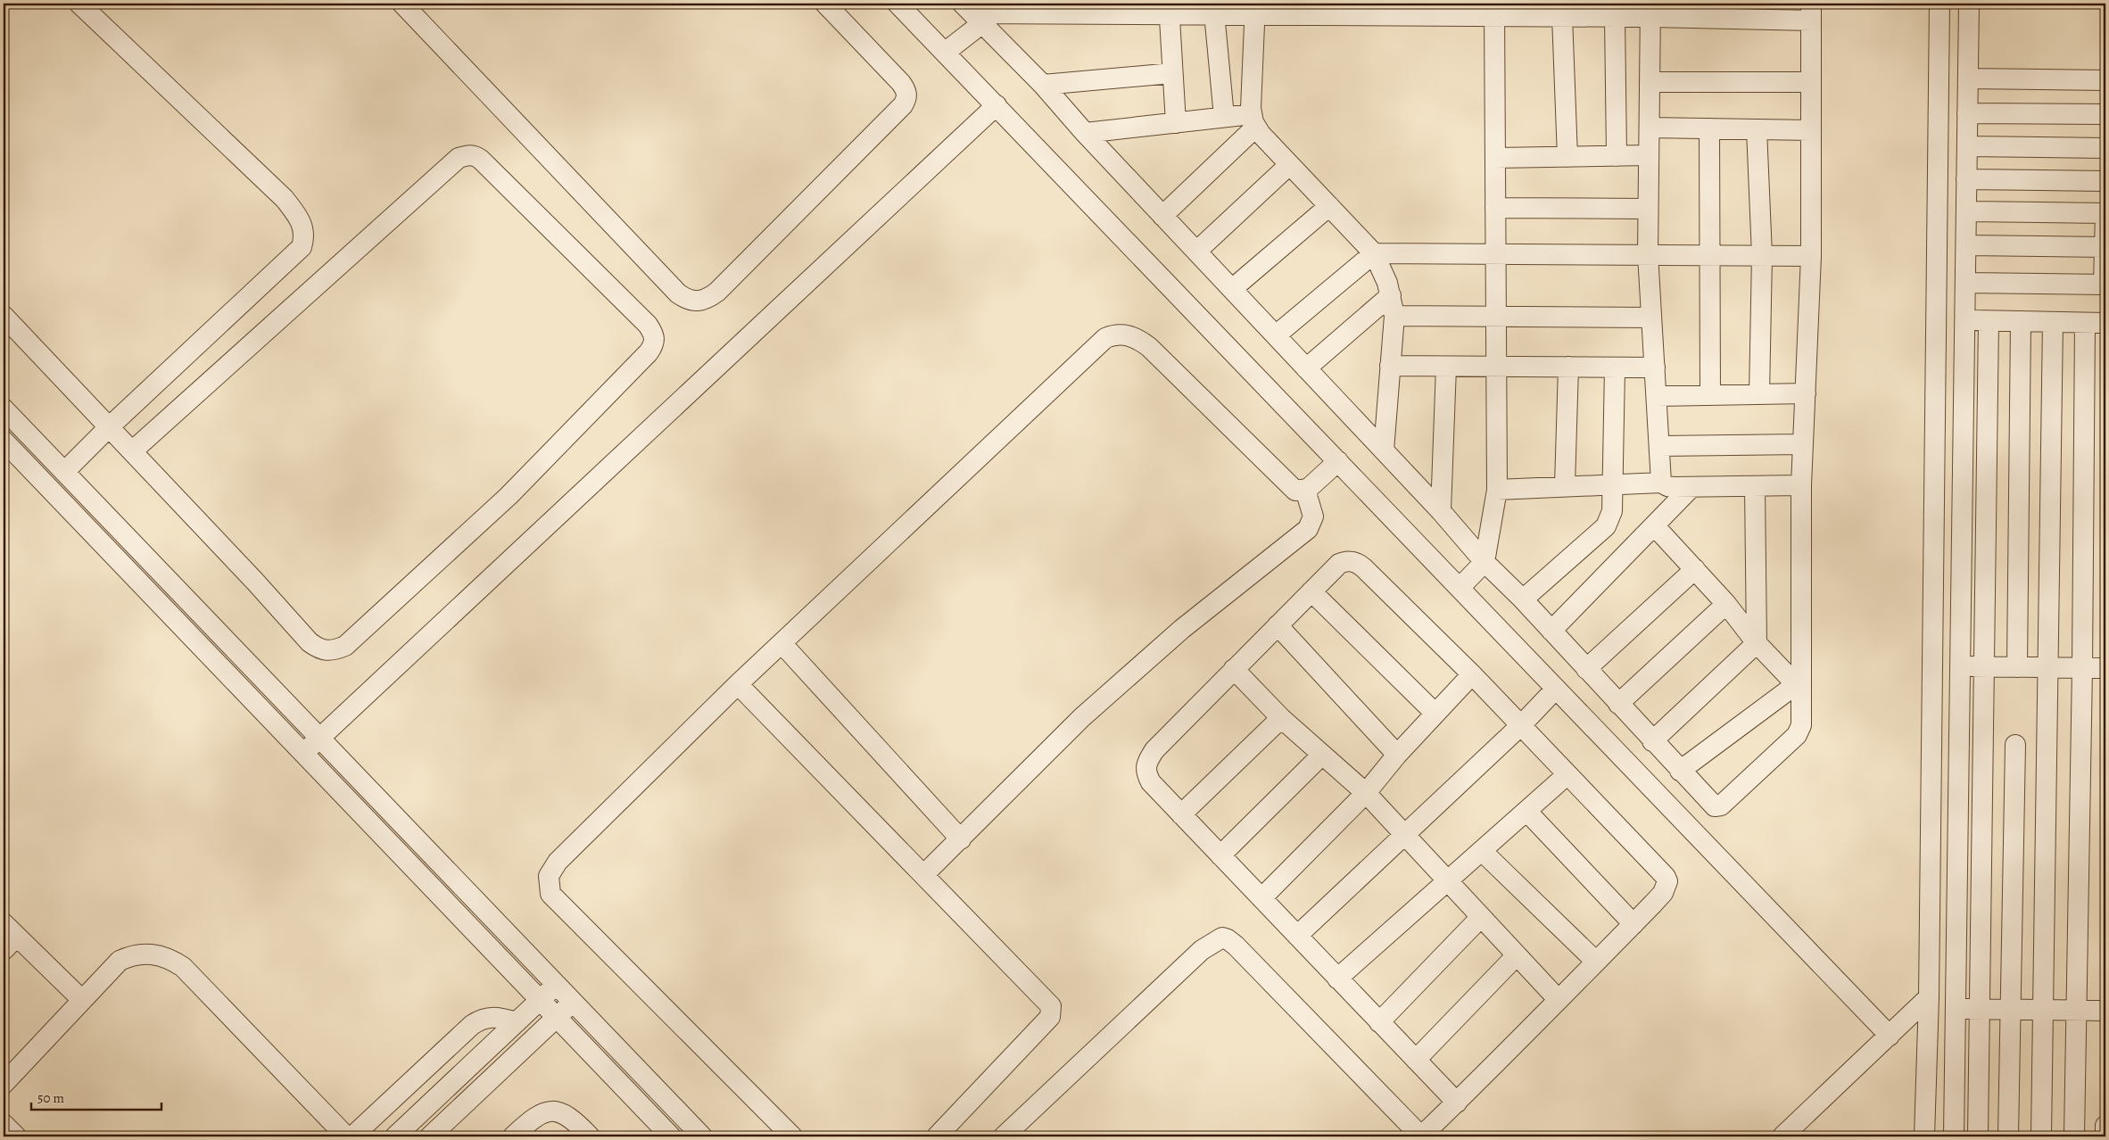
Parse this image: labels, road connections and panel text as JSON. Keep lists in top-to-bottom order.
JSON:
{
  "scale_bar": "50 m"
}
